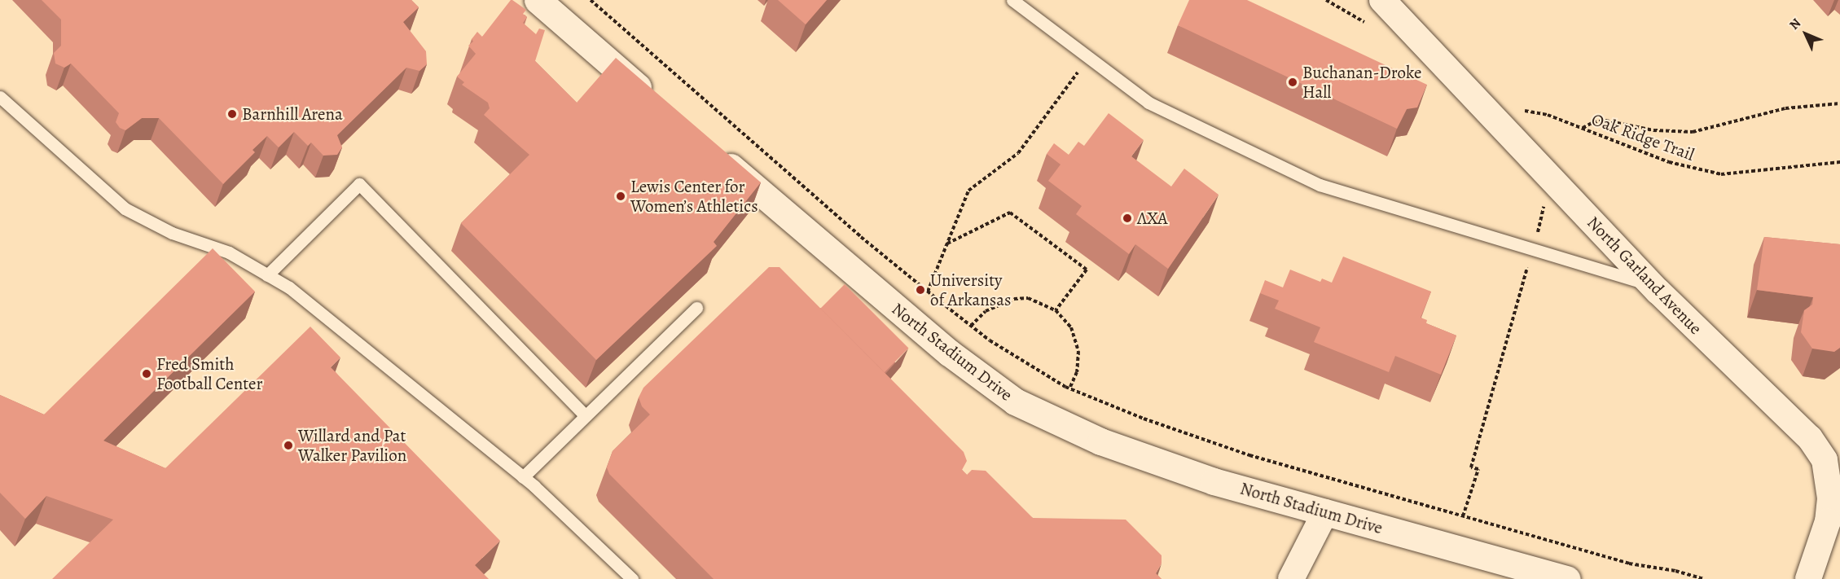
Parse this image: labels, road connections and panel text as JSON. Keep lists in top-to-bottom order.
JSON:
{
  "streets": {
    "street": ["North Garland Avenue", "North Stadium Drive"],
    "path": ["Oak Ridge Trail"]
  },
  "places": [
    "Buchanan-Droke Hall",
    "Barnhill Arena",
    "Lewis Center for Women’s Athletics",
    "ΛΧΑ",
    "University of Arkansas",
    "Fred Smith Football Center",
    "Willard and Pat Walker Pavilion"
  ],
  "north": "top left"
}
